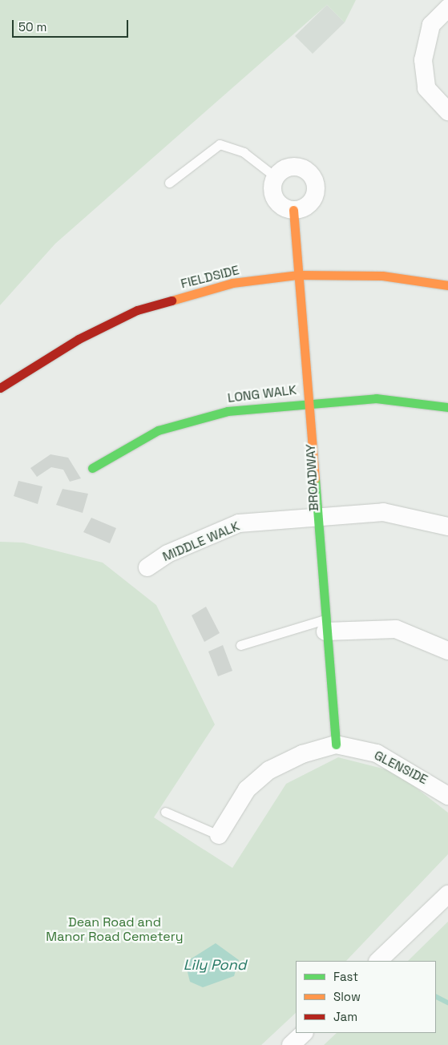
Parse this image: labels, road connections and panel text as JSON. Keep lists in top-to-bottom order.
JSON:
{
  "streets": {
    "street": [
      "FIELDSIDE",
      "LONG WALK",
      "BROADWAY",
      "MIDDLE WALK",
      "GLENSIDE"
    ]
  },
  "crossings": [
    ["FIELDSIDE", "BROADWAY"],
    ["LONG WALK", "BROADWAY"],
    ["BROADWAY", "MIDDLE WALK"],
    ["BROADWAY", "GLENSIDE"]
  ],
  "water": ["Lily Pond"],
  "parks": ["Dean Road and Manor Road Cemetery"],
  "legend": ["Fast", "Slow", "Jam"],
  "scale_bar": "50 m"
}
